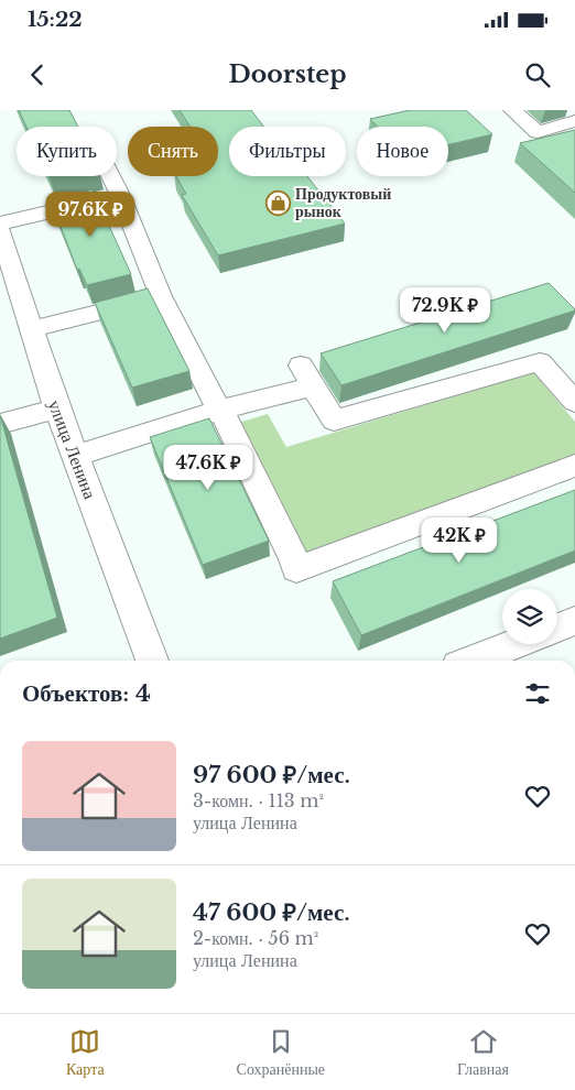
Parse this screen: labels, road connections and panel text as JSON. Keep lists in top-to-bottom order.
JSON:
{
  "streets": {
    "street": ["улица Ленина"]
  },
  "places": {
    "shop": ["Продуктовый рынок"]
  },
  "page": {
    "status": "15:22",
    "header": "Doorstep",
    "chip": [
      "Купить",
      "Снять",
      "Фильтры",
      "Новое"
    ],
    "price": [
      "97.6K ₽",
      "72.9K ₽",
      "47.6K ₽",
      "42K ₽"
    ],
    "heading": "Объектов: 4",
    "list": [
      {
        "name": "97 600 ₽/мес.",
        "note": "3-комн. · 113 m² · улица Ленина"
      },
      {
        "name": "47 600 ₽/мес.",
        "note": "2-комн. · 56 m² · улица Ленина"
      }
    ],
    "tabs": ["Карта", "Сохранённые", "Главная"]
  }
}
